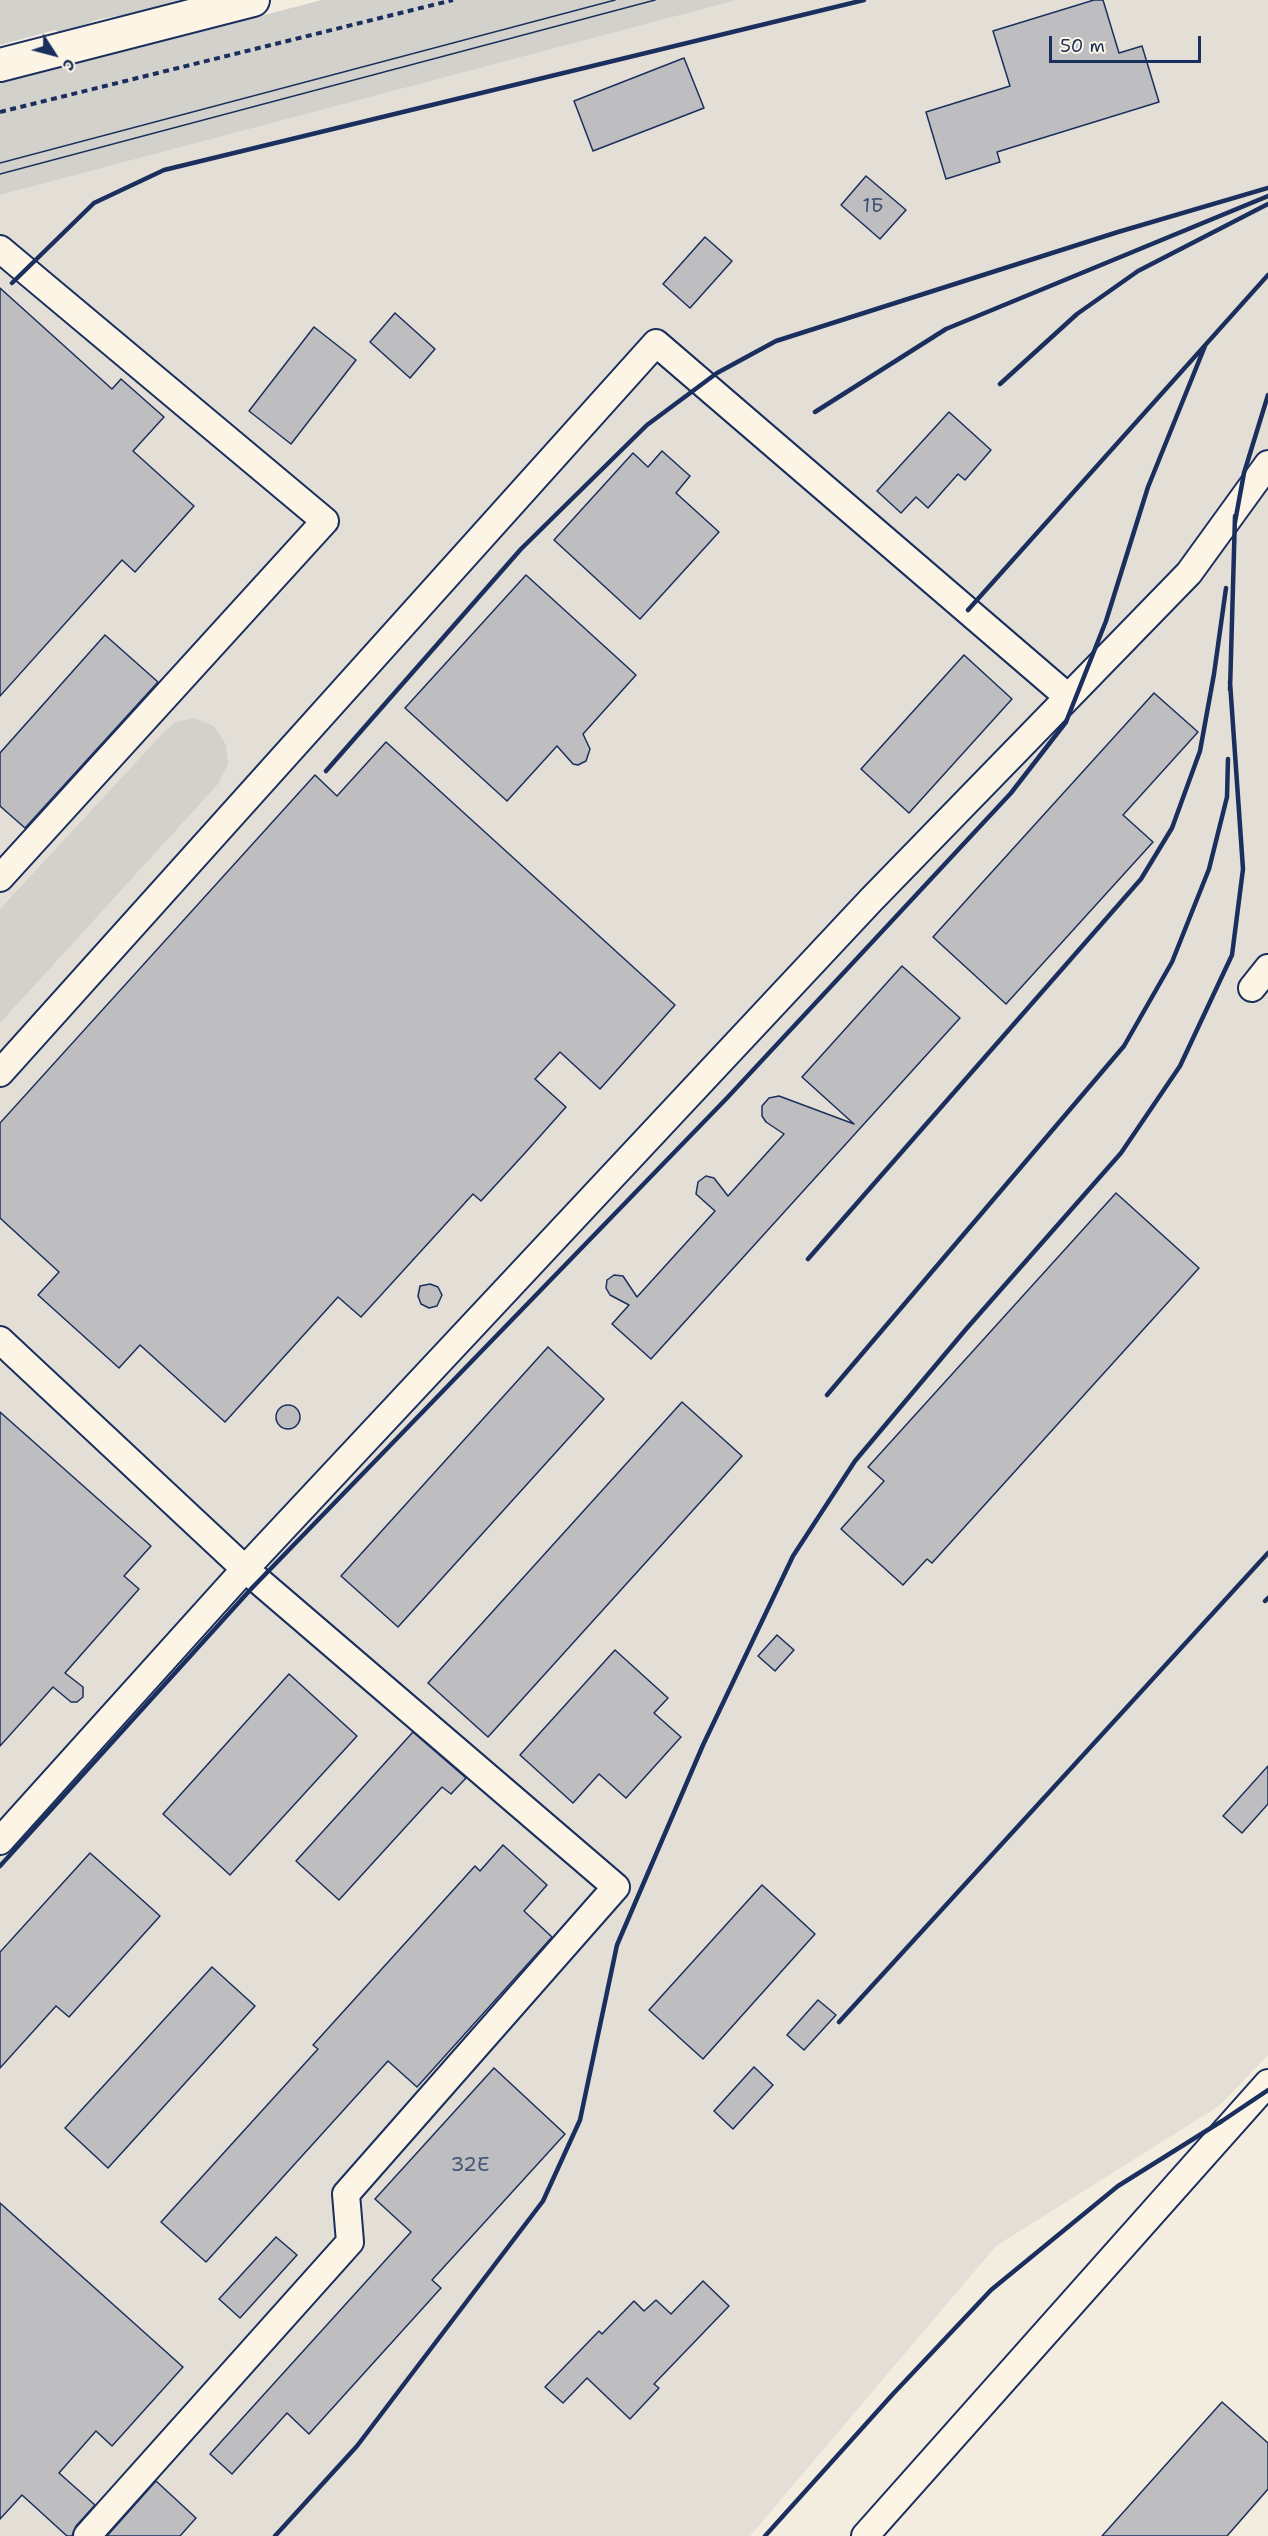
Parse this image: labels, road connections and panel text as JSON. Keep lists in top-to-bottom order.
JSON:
{
  "house_numbers": ["1Б", "32Е"],
  "scale_bar": "50 m",
  "north": "bottom right"
}
